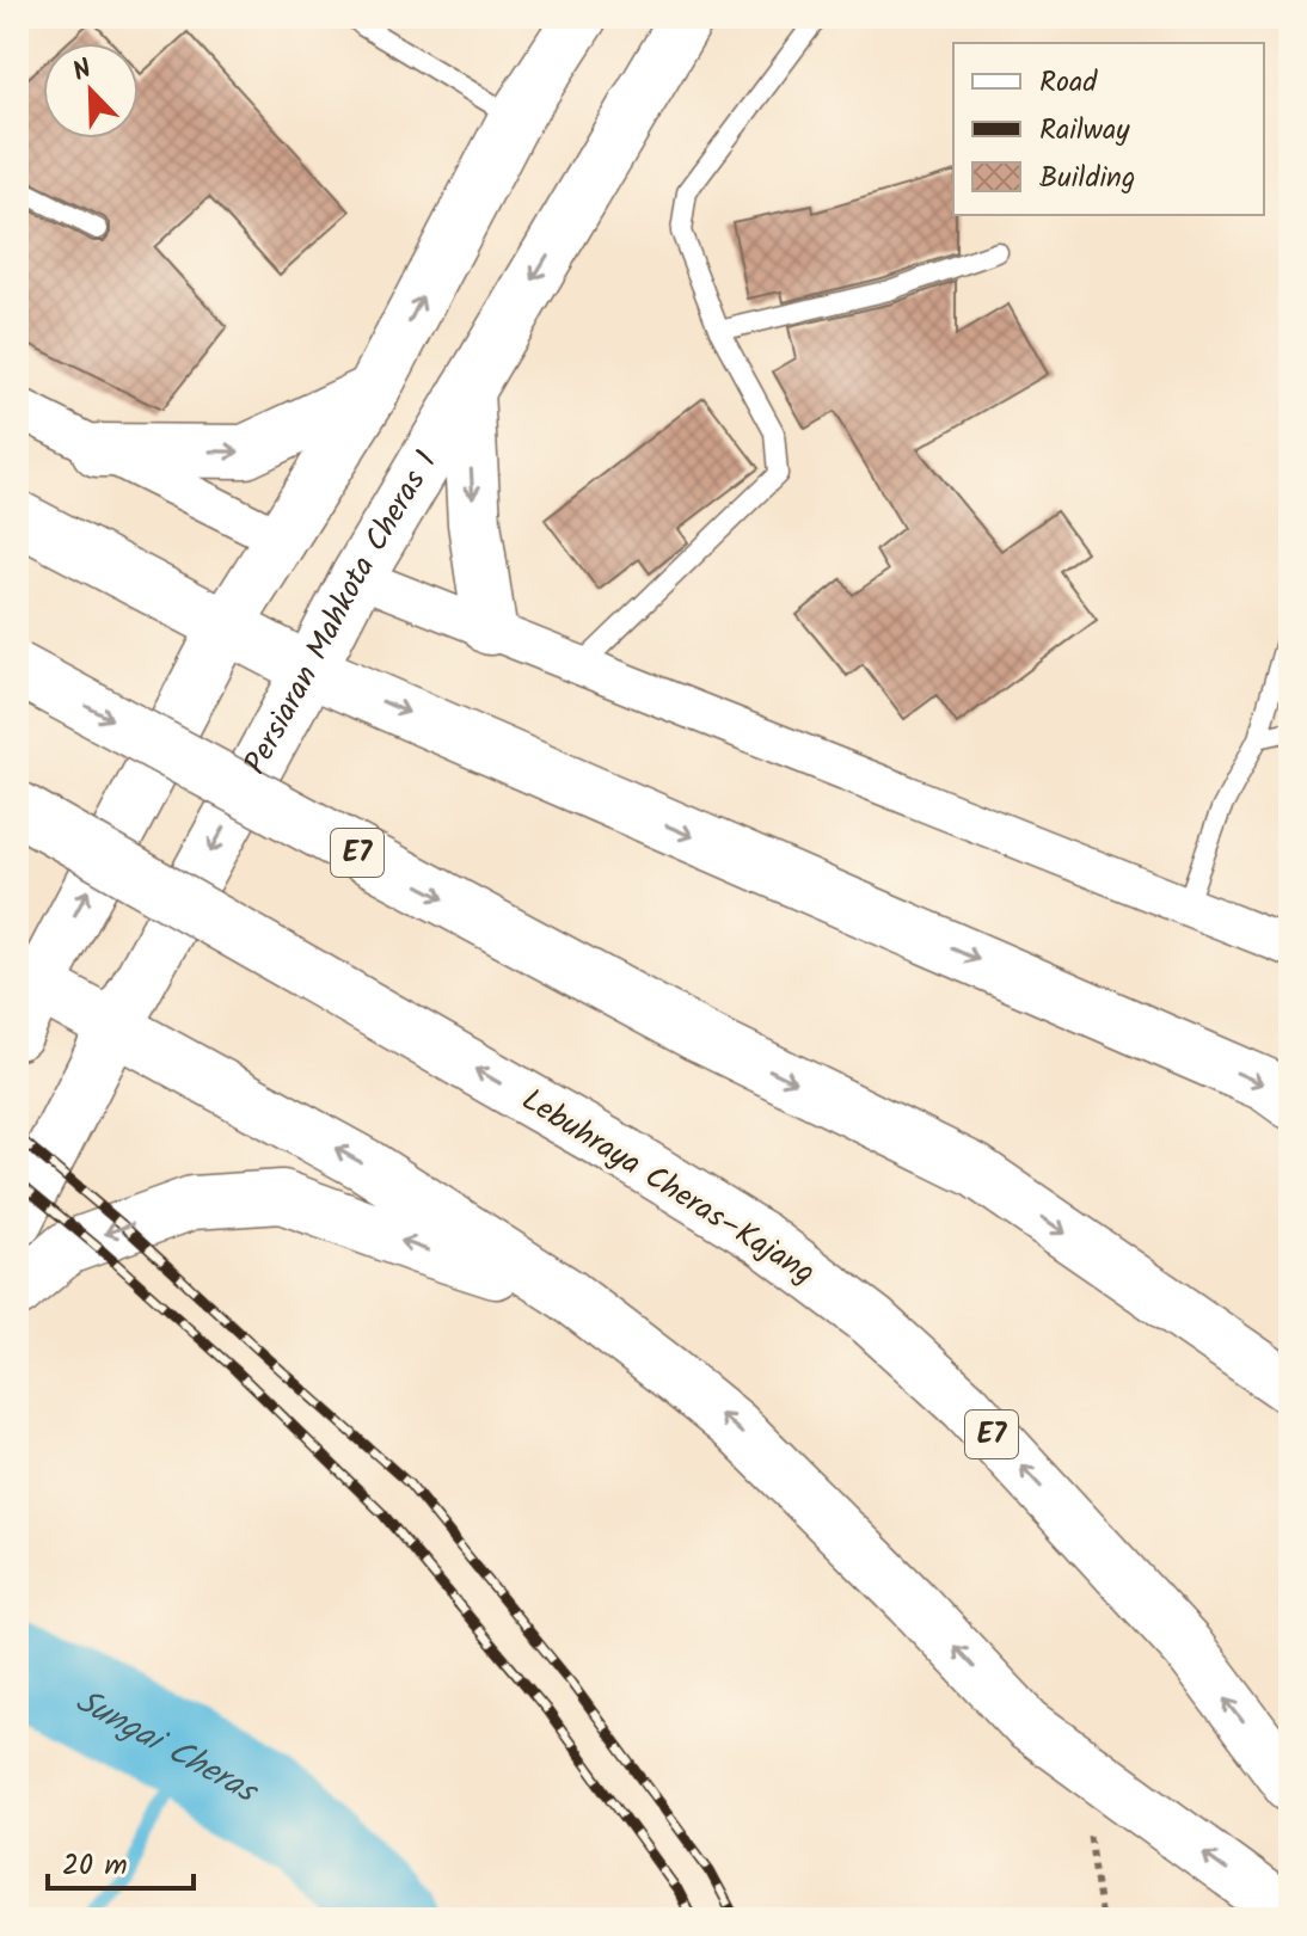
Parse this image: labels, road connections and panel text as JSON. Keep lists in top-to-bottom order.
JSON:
{
  "streets": {
    "main road": ["Persiaran Mahkota Cheras 1", "E7", "Lebuhraya Cheras–Kajang"]
  },
  "water": ["Sungai Cheras"],
  "legend": ["Road", "Railway", "Building"],
  "scale_bar": "20 m",
  "north": "top left"
}
